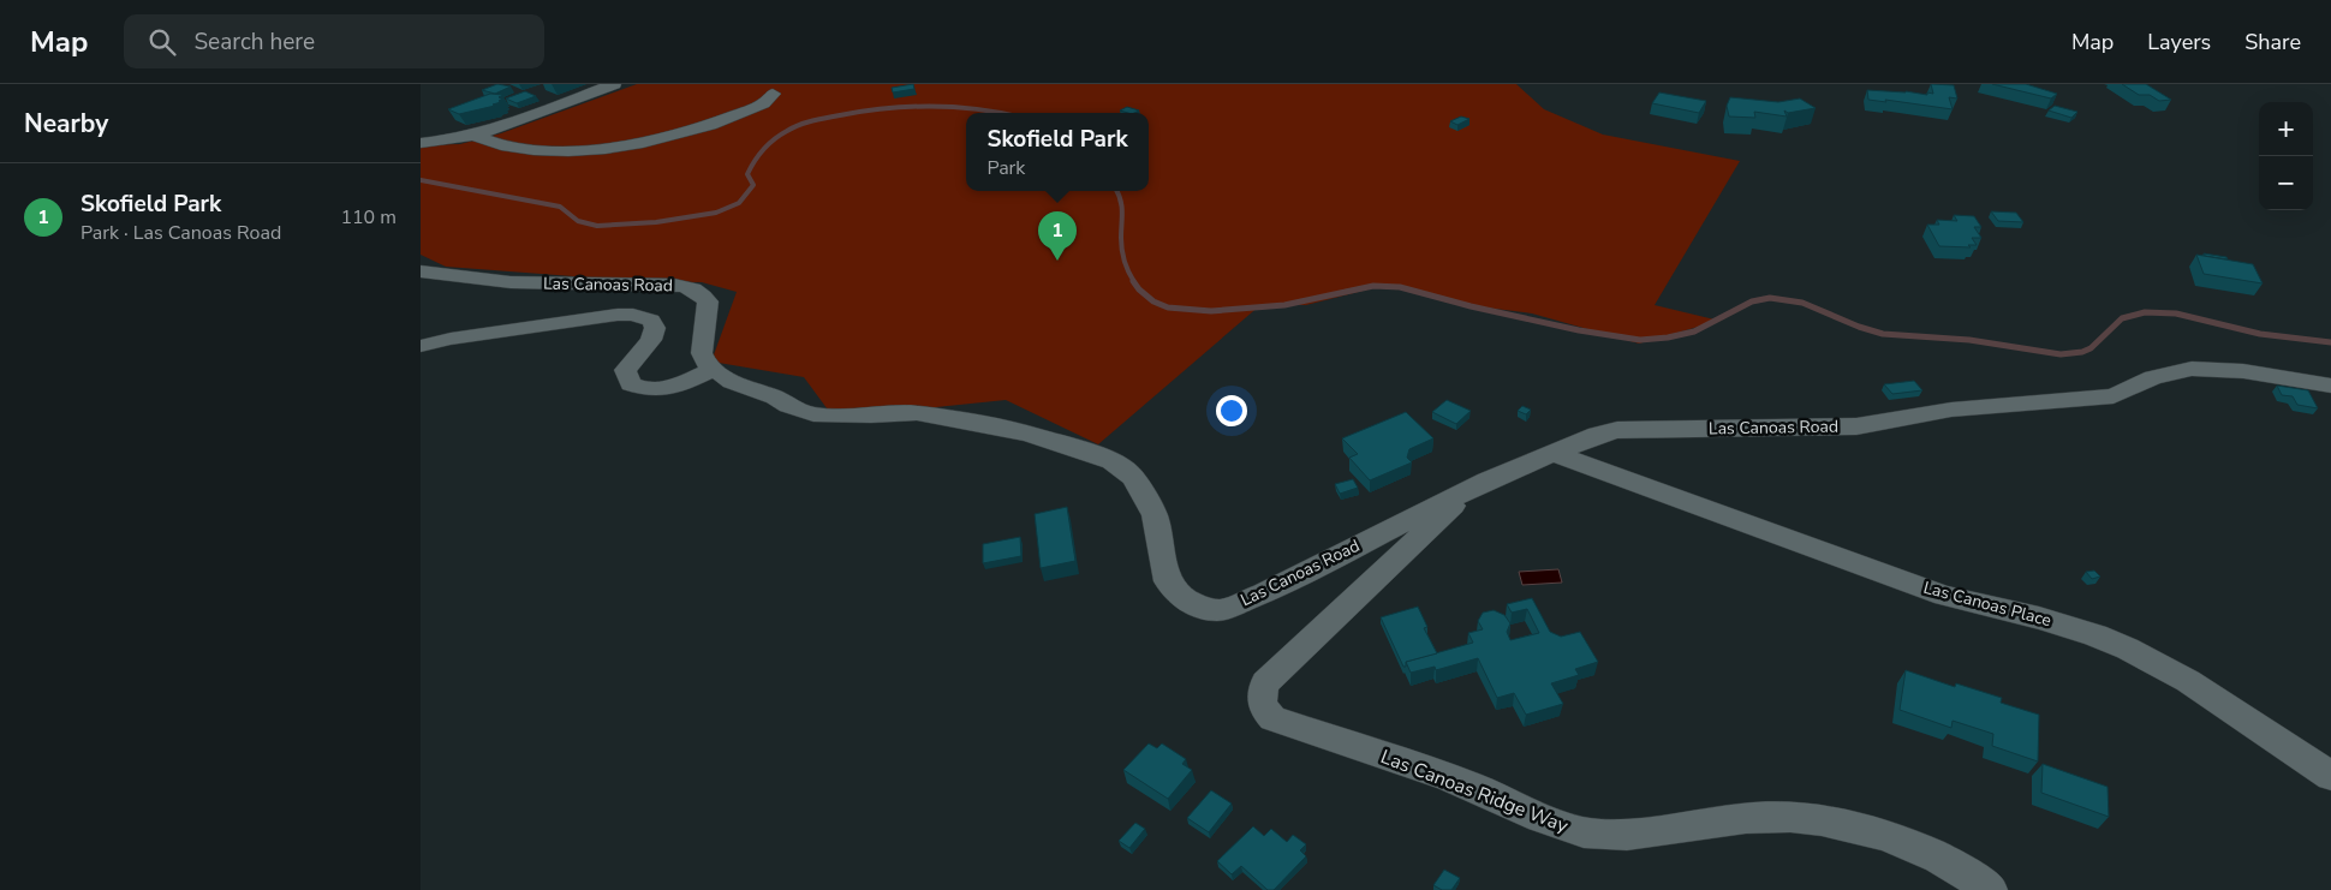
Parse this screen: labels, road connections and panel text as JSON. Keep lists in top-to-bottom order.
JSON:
{
  "streets": {
    "street": ["Las Canoas Road", "Las Canoas Place", "Las Canoas Ridge Way"]
  },
  "crossings": [
    ["Las Canoas Road", "Las Canoas Place"],
    ["Las Canoas Road", "Las Canoas Ridge Way"]
  ],
  "page": {
    "header": "Map",
    "search": "Search here",
    "nav": ["Map", "Layers", "Share"],
    "heading": "Nearby",
    "map_buttons": ["+", "−"],
    "popup": ["Skofield Park", "Park"],
    "list": [
      {
        "mark": "1",
        "name": "Skofield Park",
        "note": "Park · Las Canoas Road",
        "value": "110 m"
      }
    ],
    "pins": "1"
  }
}
